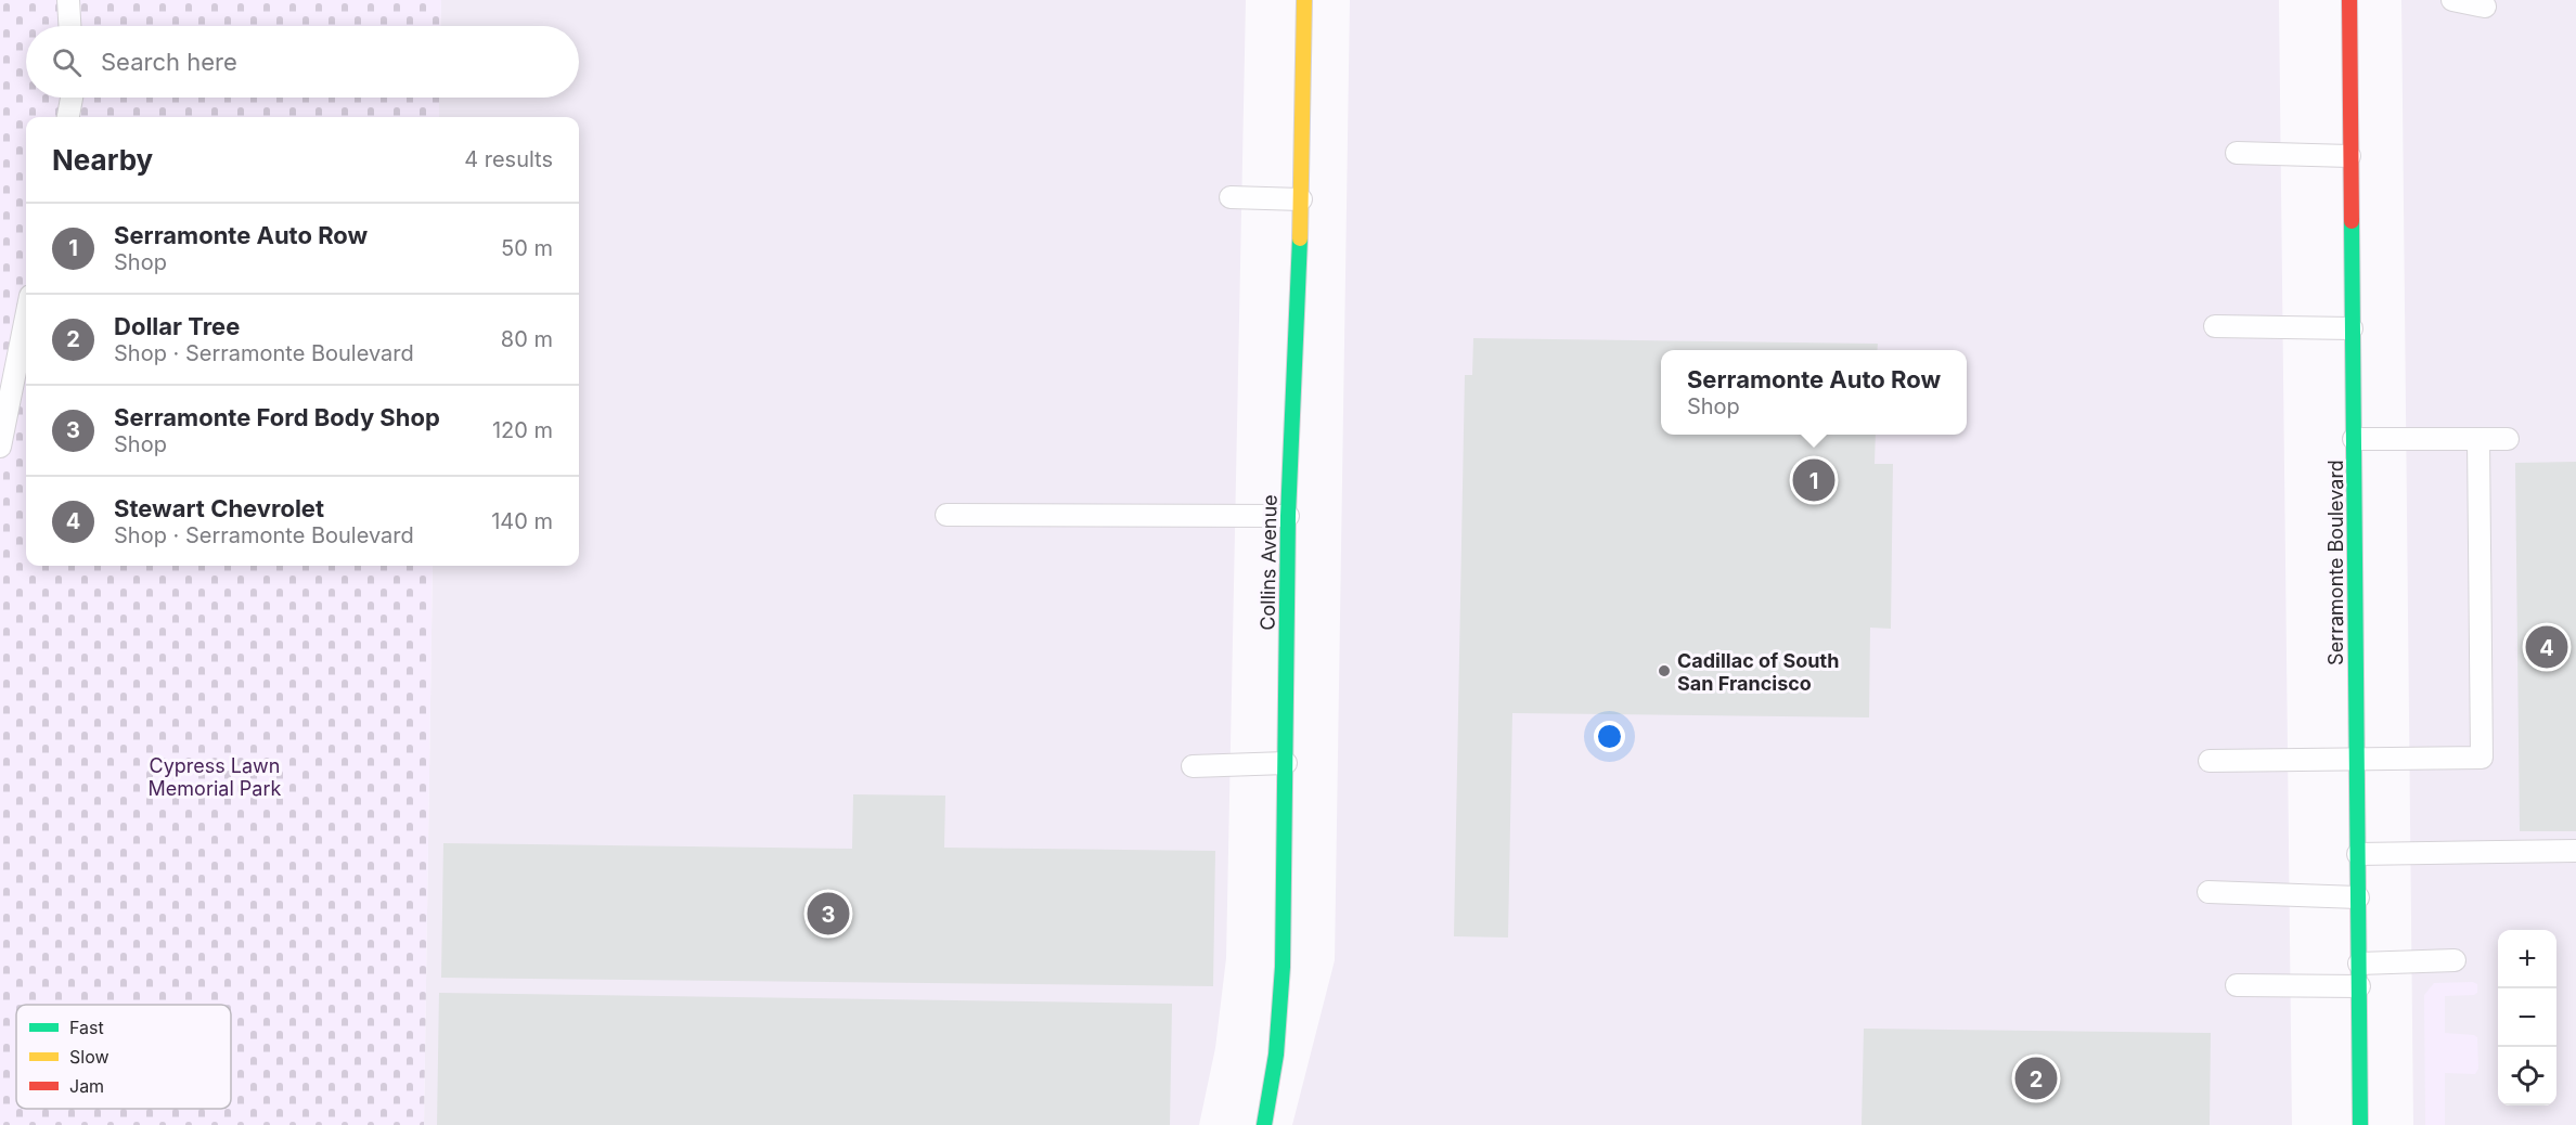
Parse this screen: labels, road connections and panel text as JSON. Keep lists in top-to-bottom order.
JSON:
{
  "streets": {
    "main road": ["Collins Avenue", "Serramonte Boulevard"]
  },
  "parks": ["Cypress Lawn Memorial Park"],
  "places": ["Cadillac of South San Francisco"],
  "legend": ["Fast", "Slow", "Jam"],
  "page": {
    "search": "Search here",
    "heading": ["Nearby", "4 results"],
    "list": [
      {
        "mark": "1",
        "name": "Serramonte Auto Row",
        "note": "Shop",
        "value": "50 m"
      },
      {
        "mark": "2",
        "name": "Dollar Tree",
        "note": "Shop · Serramonte Boulevard",
        "value": "80 m"
      },
      {
        "mark": "3",
        "name": "Serramonte Ford Body Shop",
        "note": "Shop",
        "value": "120 m"
      },
      {
        "mark": "4",
        "name": "Stewart Chevrolet",
        "note": "Shop · Serramonte Boulevard",
        "value": "140 m"
      }
    ],
    "popup": ["Serramonte Auto Row", "Shop"],
    "pins": [
      "1",
      "4",
      "3",
      "2"
    ],
    "map_buttons": ["+", "−"]
  }
}
